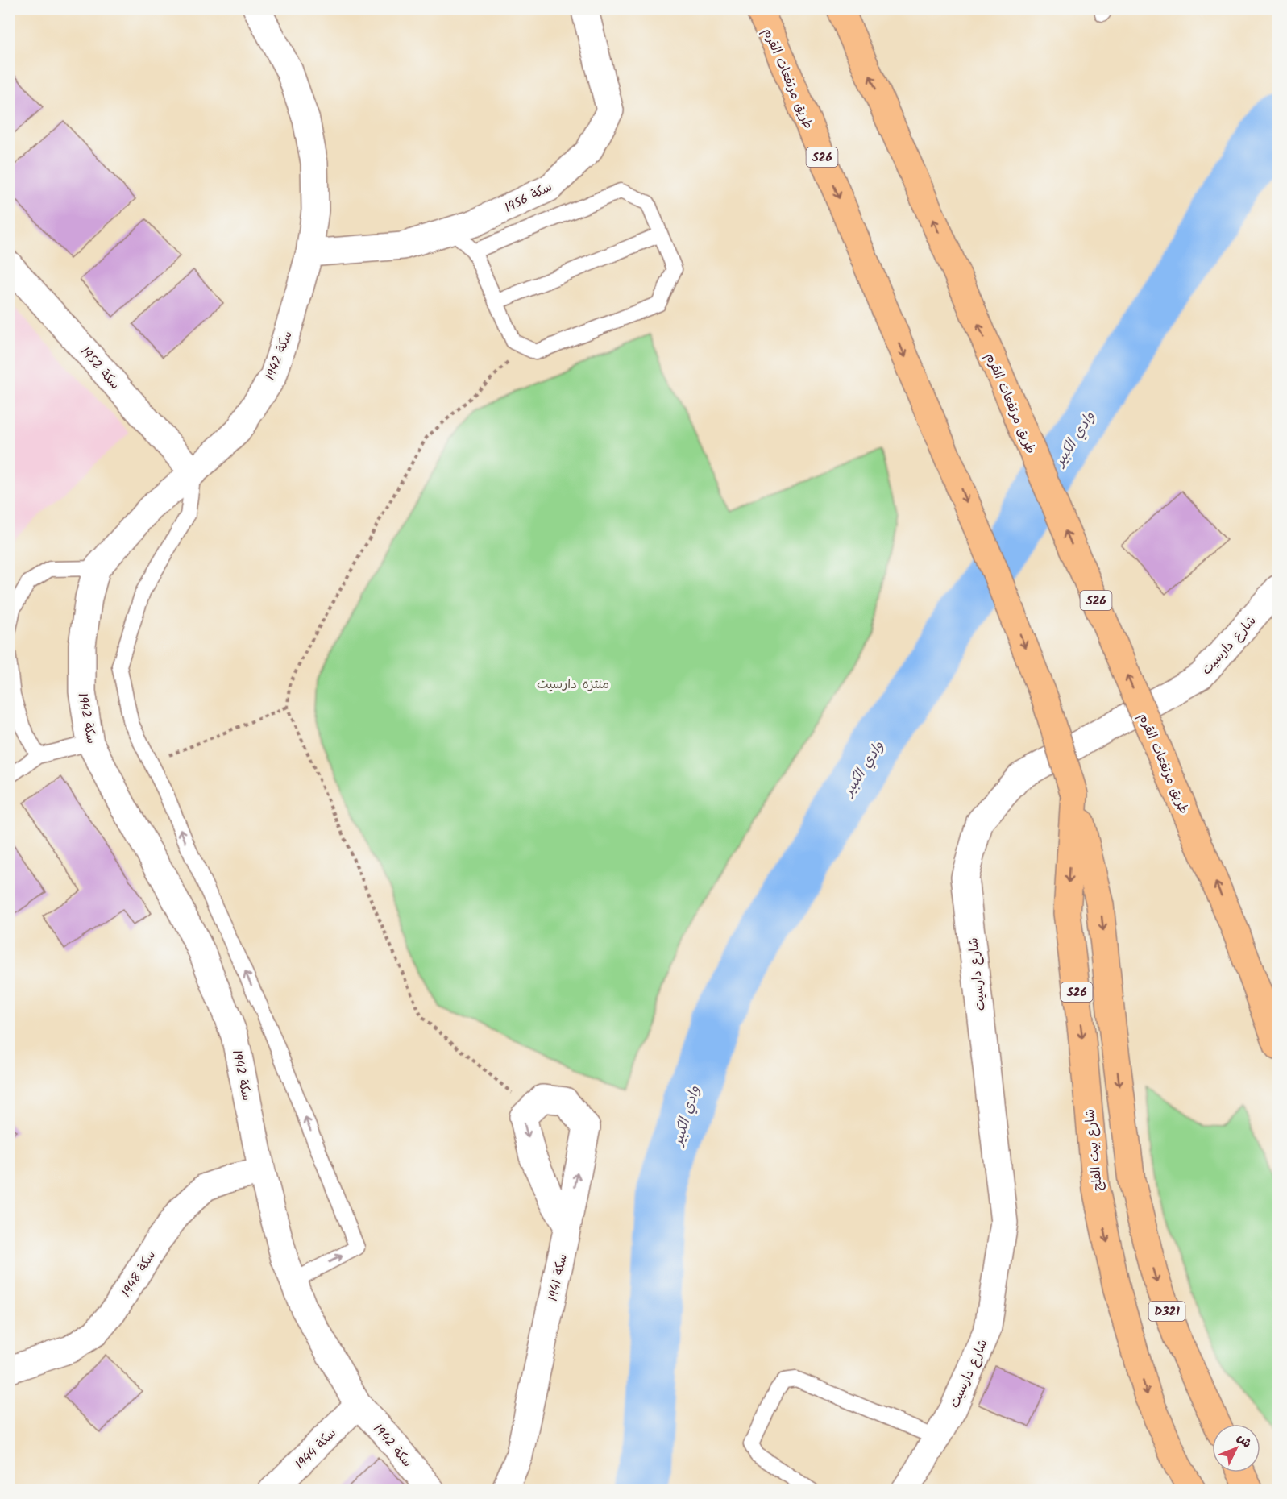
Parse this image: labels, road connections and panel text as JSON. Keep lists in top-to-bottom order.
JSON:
{
  "streets": {
    "main road": [
      "طريق مرتفعات القرم",
      "S26",
      "شارع بيت الفلج",
      "D321"
    ],
    "street": [
      "سكة 1956",
      "سكة 1942",
      "سكة 1952",
      "شارع دارسيت",
      "سكة 1948",
      "سكة 1941",
      "سكة 1944"
    ]
  },
  "crossings": [
    ["طريق مرتفعات القرم", "S26"],
    ["طريق مرتفعات القرم", "شارع بيت الفلج"],
    ["طريق مرتفعات القرم", "D321"],
    ["سكة 1956", "سكة 1942"],
    ["سكة 1942", "سكة 1952"],
    ["سكة 1942", "سكة 1948"],
    ["سكة 1942", "سكة 1944"],
    ["شارع بيت الفلج", "D321"]
  ],
  "water": ["وادي الكبير"],
  "parks": ["منتزه دارسيت"],
  "north": "top right"
}
